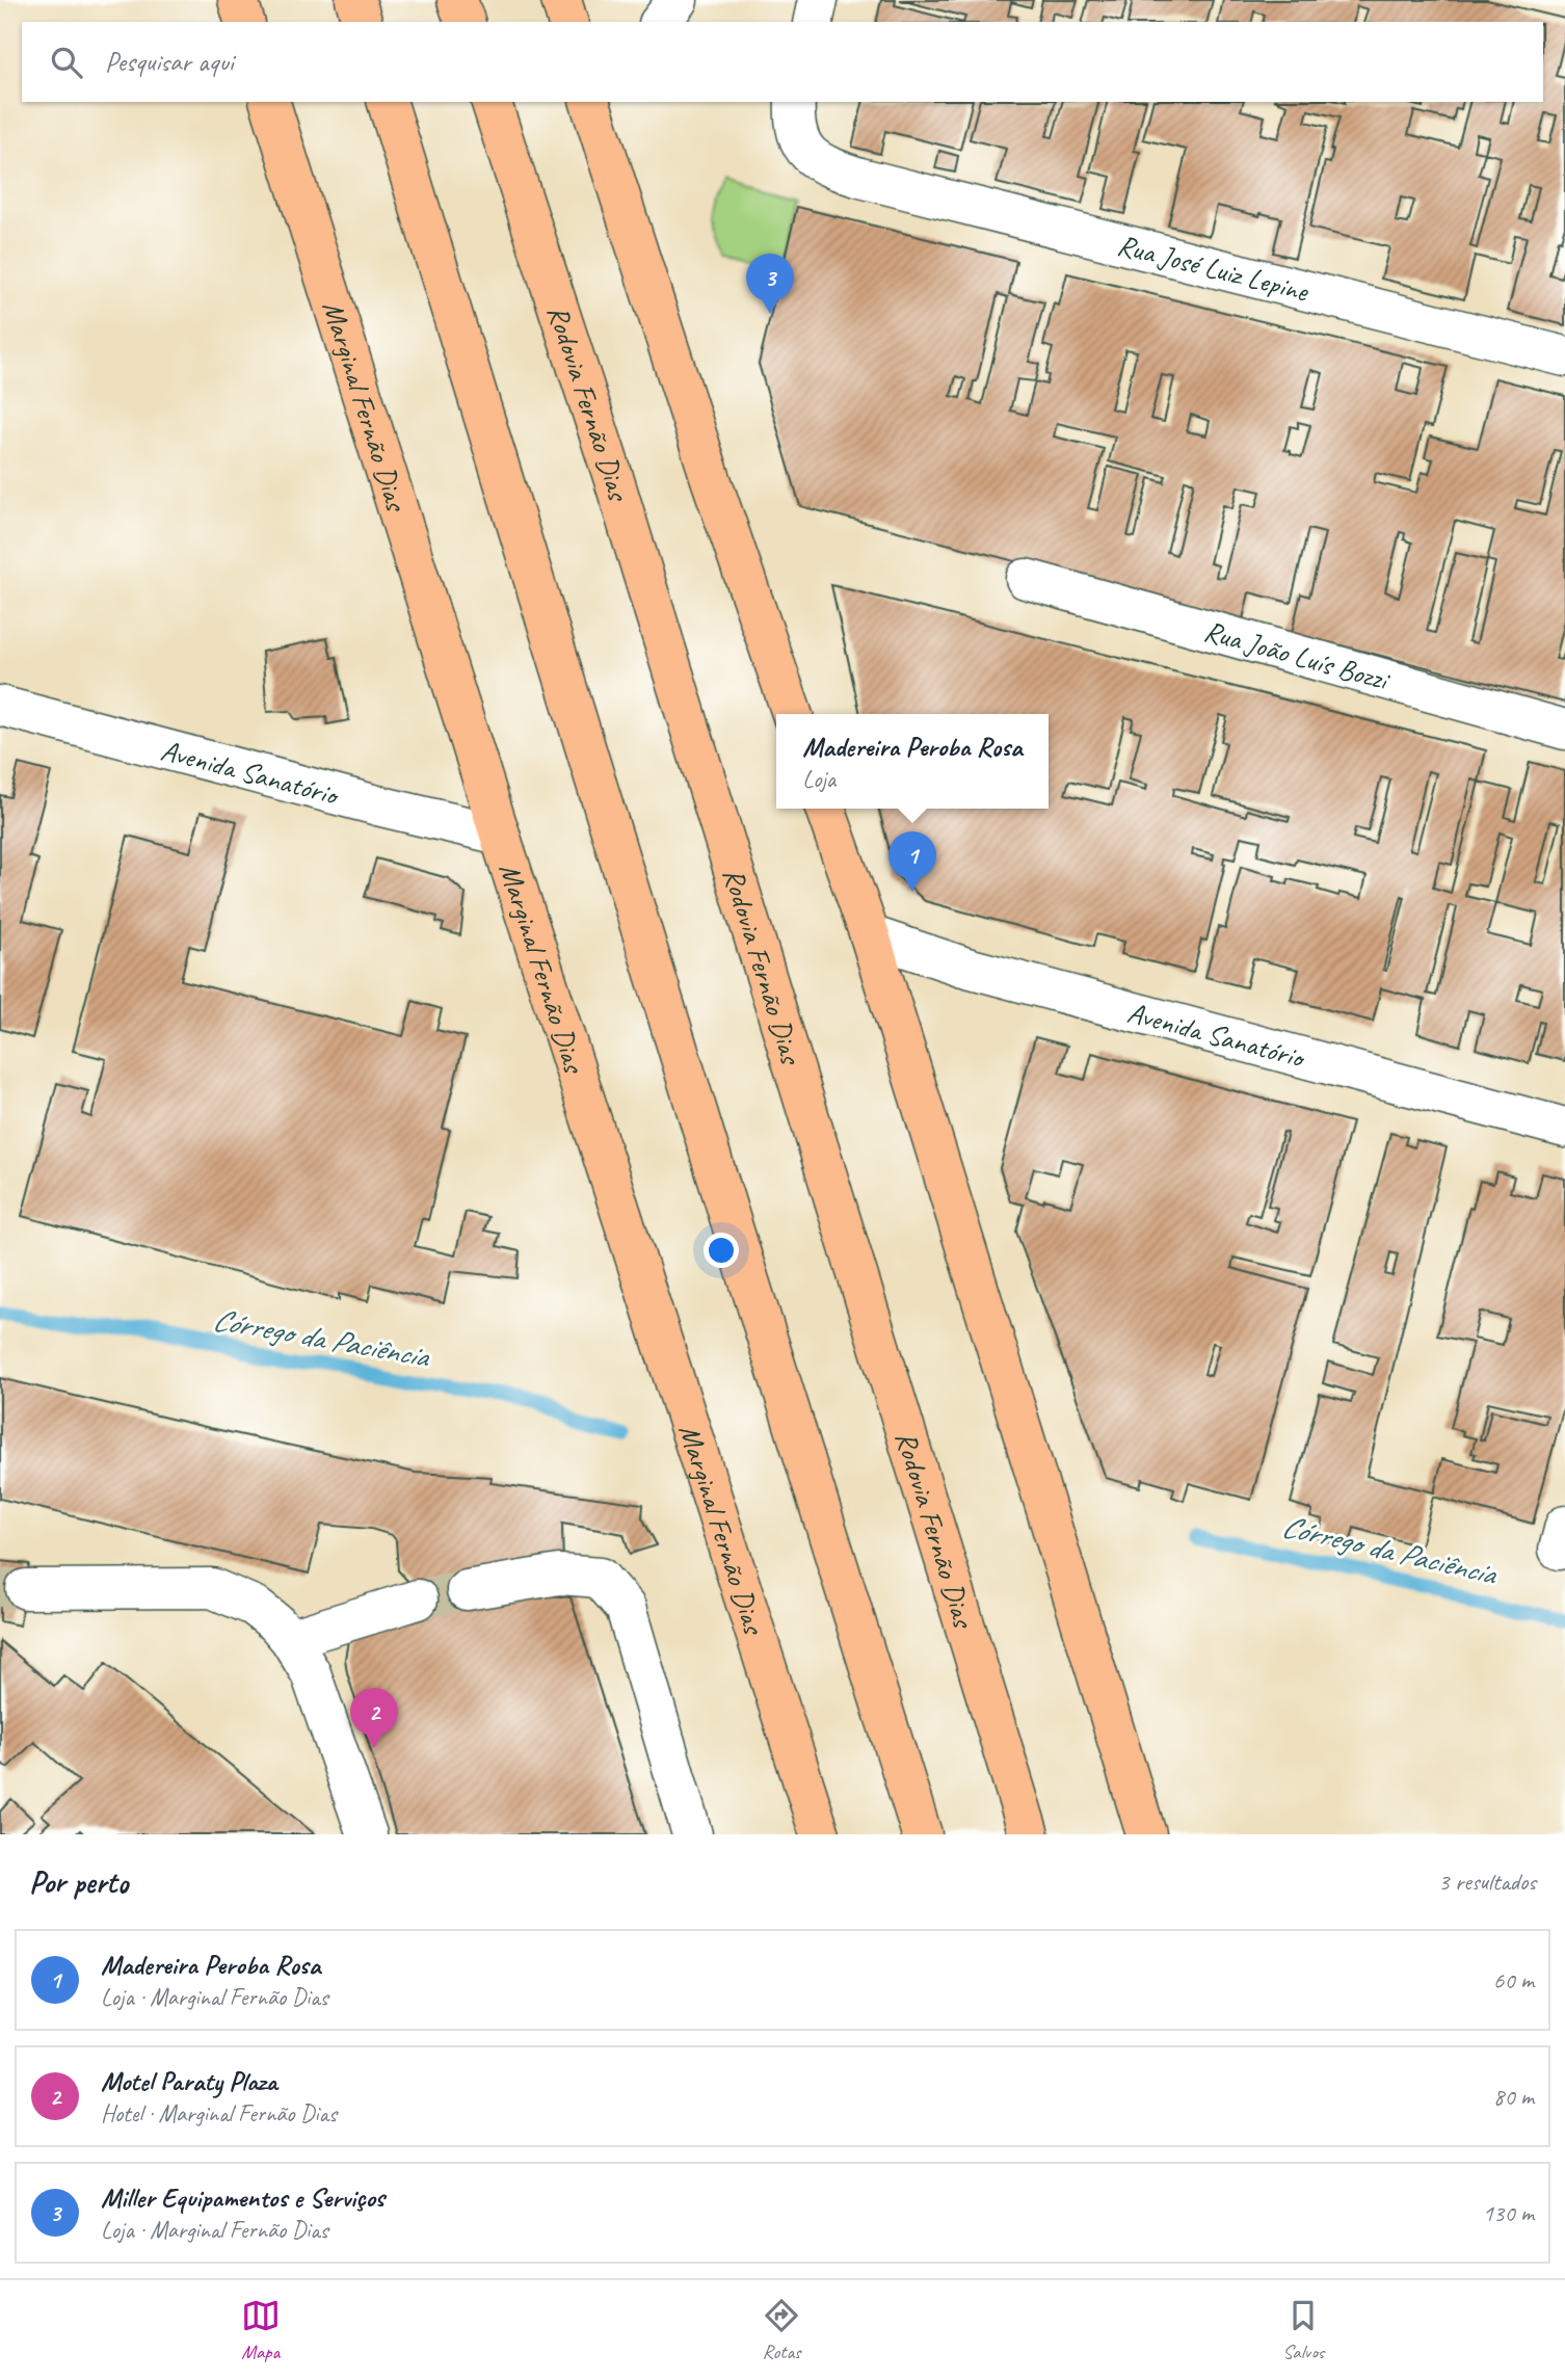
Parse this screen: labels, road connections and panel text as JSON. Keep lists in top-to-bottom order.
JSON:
{
  "streets": {
    "highway": ["Rodovia Fernão Dias", "Marginal Fernão Dias"],
    "street": ["Rua José Luiz Lepine", "Rua João Luís Bozzi", "Avenida Sanatório"]
  },
  "crossings": [
    ["Marginal Fernão Dias", "Avenida Sanatório"]
  ],
  "water": ["Córrego da Paciência"],
  "page": {
    "search": "Pesquisar aqui",
    "pins": ["3", "1", "2"],
    "popup": ["Madereira Peroba Rosa", "Loja"],
    "heading": ["Por perto", "3 resultados"],
    "list": [
      {
        "mark": "1",
        "name": "Madereira Peroba Rosa",
        "note": "Loja · Marginal Fernão Dias",
        "value": "60 m"
      },
      {
        "mark": "2",
        "name": "Motel Paraty Plaza",
        "note": "Hotel · Marginal Fernão Dias",
        "value": "80 m"
      },
      {
        "mark": "3",
        "name": "Miller Equipamentos e Serviços",
        "note": "Loja · Marginal Fernão Dias",
        "value": "130 m"
      }
    ],
    "nav": ["Mapa", "Rotas", "Salvos"]
  }
}
